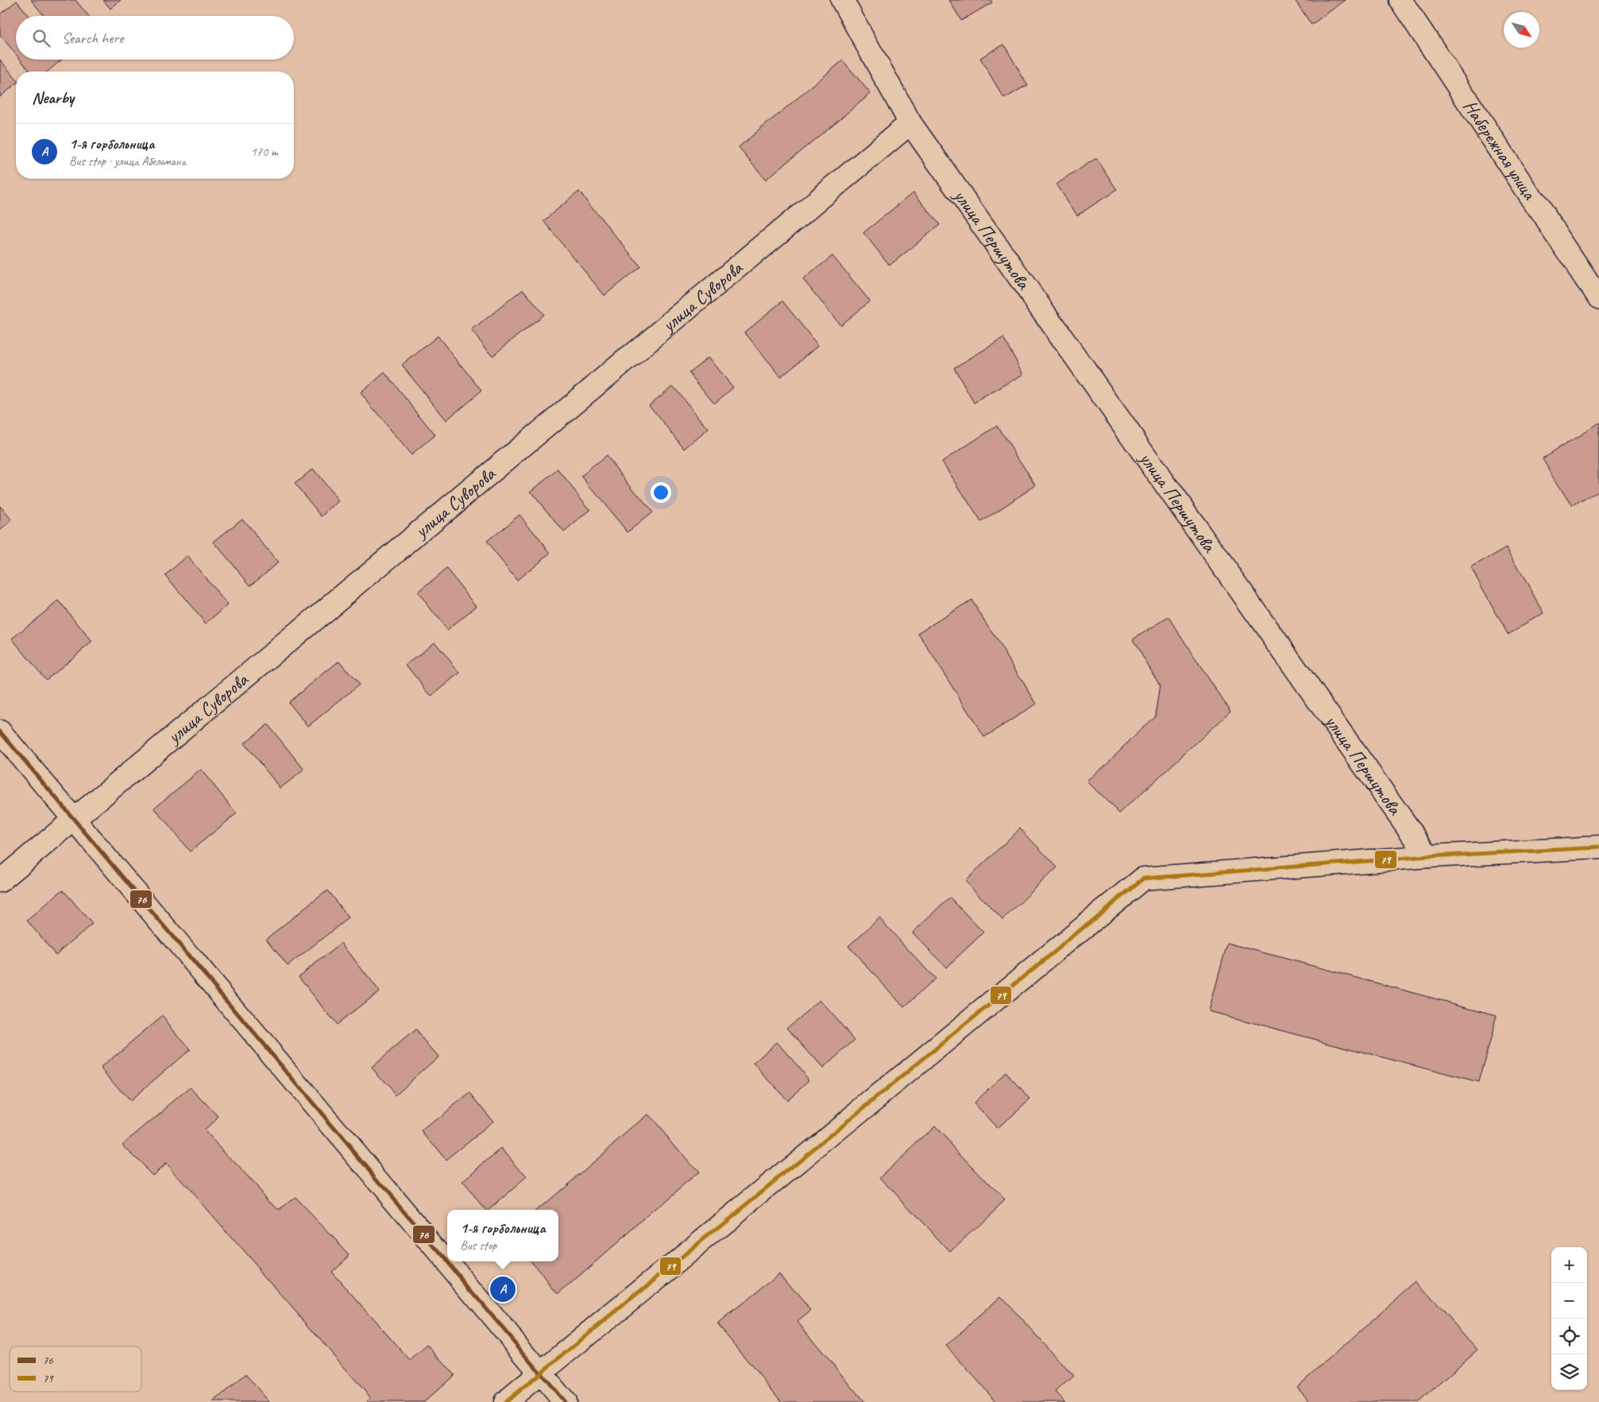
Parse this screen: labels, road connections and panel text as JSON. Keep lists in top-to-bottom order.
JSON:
{
  "streets": {
    "street": ["Набережная улица", "улица Першутова", "улица Суворова"]
  },
  "crossings": [
    ["улица Першутова", "улица Суворова"]
  ],
  "lines": ["transit line 76", "transit line 79"],
  "legend": ["76", "79"],
  "north": "bottom right",
  "page": {
    "search": "Search here",
    "heading": "Nearby",
    "list": [
      {
        "mark": "A",
        "name": "1-я горбольница",
        "note": "Bus stop · улица Абельмана",
        "value": "170 m"
      }
    ],
    "popup": ["1-я горбольница", "Bus stop"],
    "map_buttons": ["+", "−"],
    "pins": "A"
  }
}
